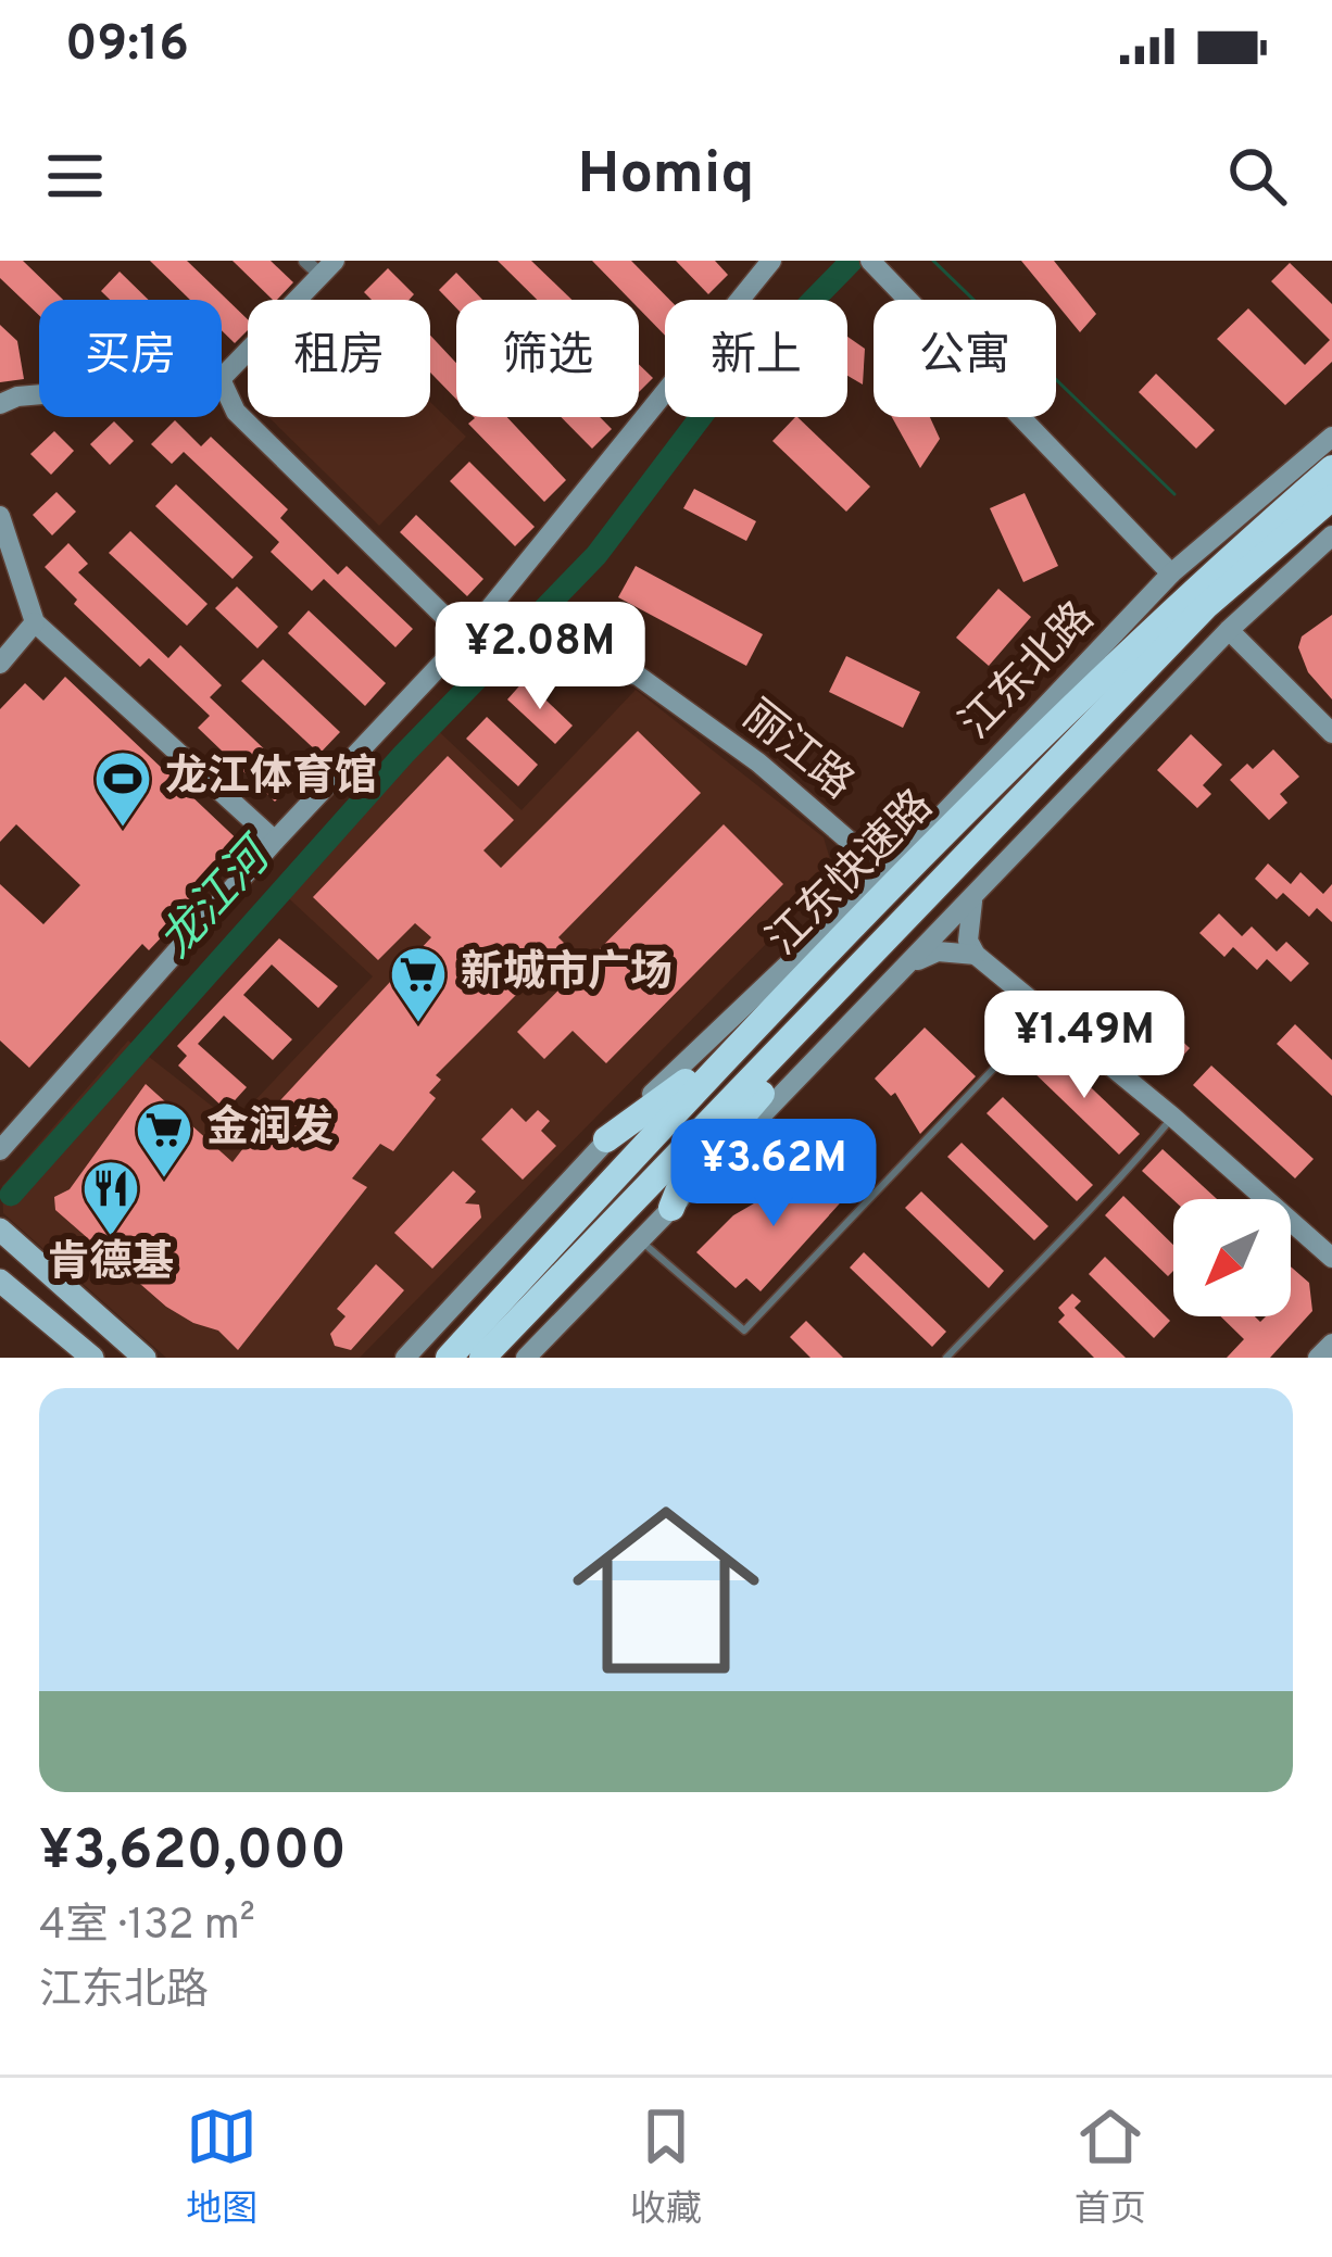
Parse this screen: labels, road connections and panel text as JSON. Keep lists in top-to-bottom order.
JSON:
{
  "streets": {
    "highway": ["江东快速路"],
    "main road": ["江东北路", "丽江路"]
  },
  "crossings": [
    ["江东北路", "丽江路"]
  ],
  "water": ["龙江河"],
  "places": {
    "sports": ["龙江体育馆"],
    "supermarket": ["新城市广场", "金润发"],
    "restaurant": ["肯德基"]
  },
  "north": "bottom left",
  "page": {
    "status": "09:16",
    "header": "Homiq",
    "chip": [
      "买房",
      "租房",
      "筛选",
      "新上",
      "公寓"
    ],
    "price": ["¥2.08M", "¥1.49M", "¥3.62M"],
    "list": [
      {
        "name": "¥3,620,000",
        "note": "4室 · 132 m² · 江东北路"
      }
    ],
    "tabs": ["地图", "收藏", "首页"]
  }
}
